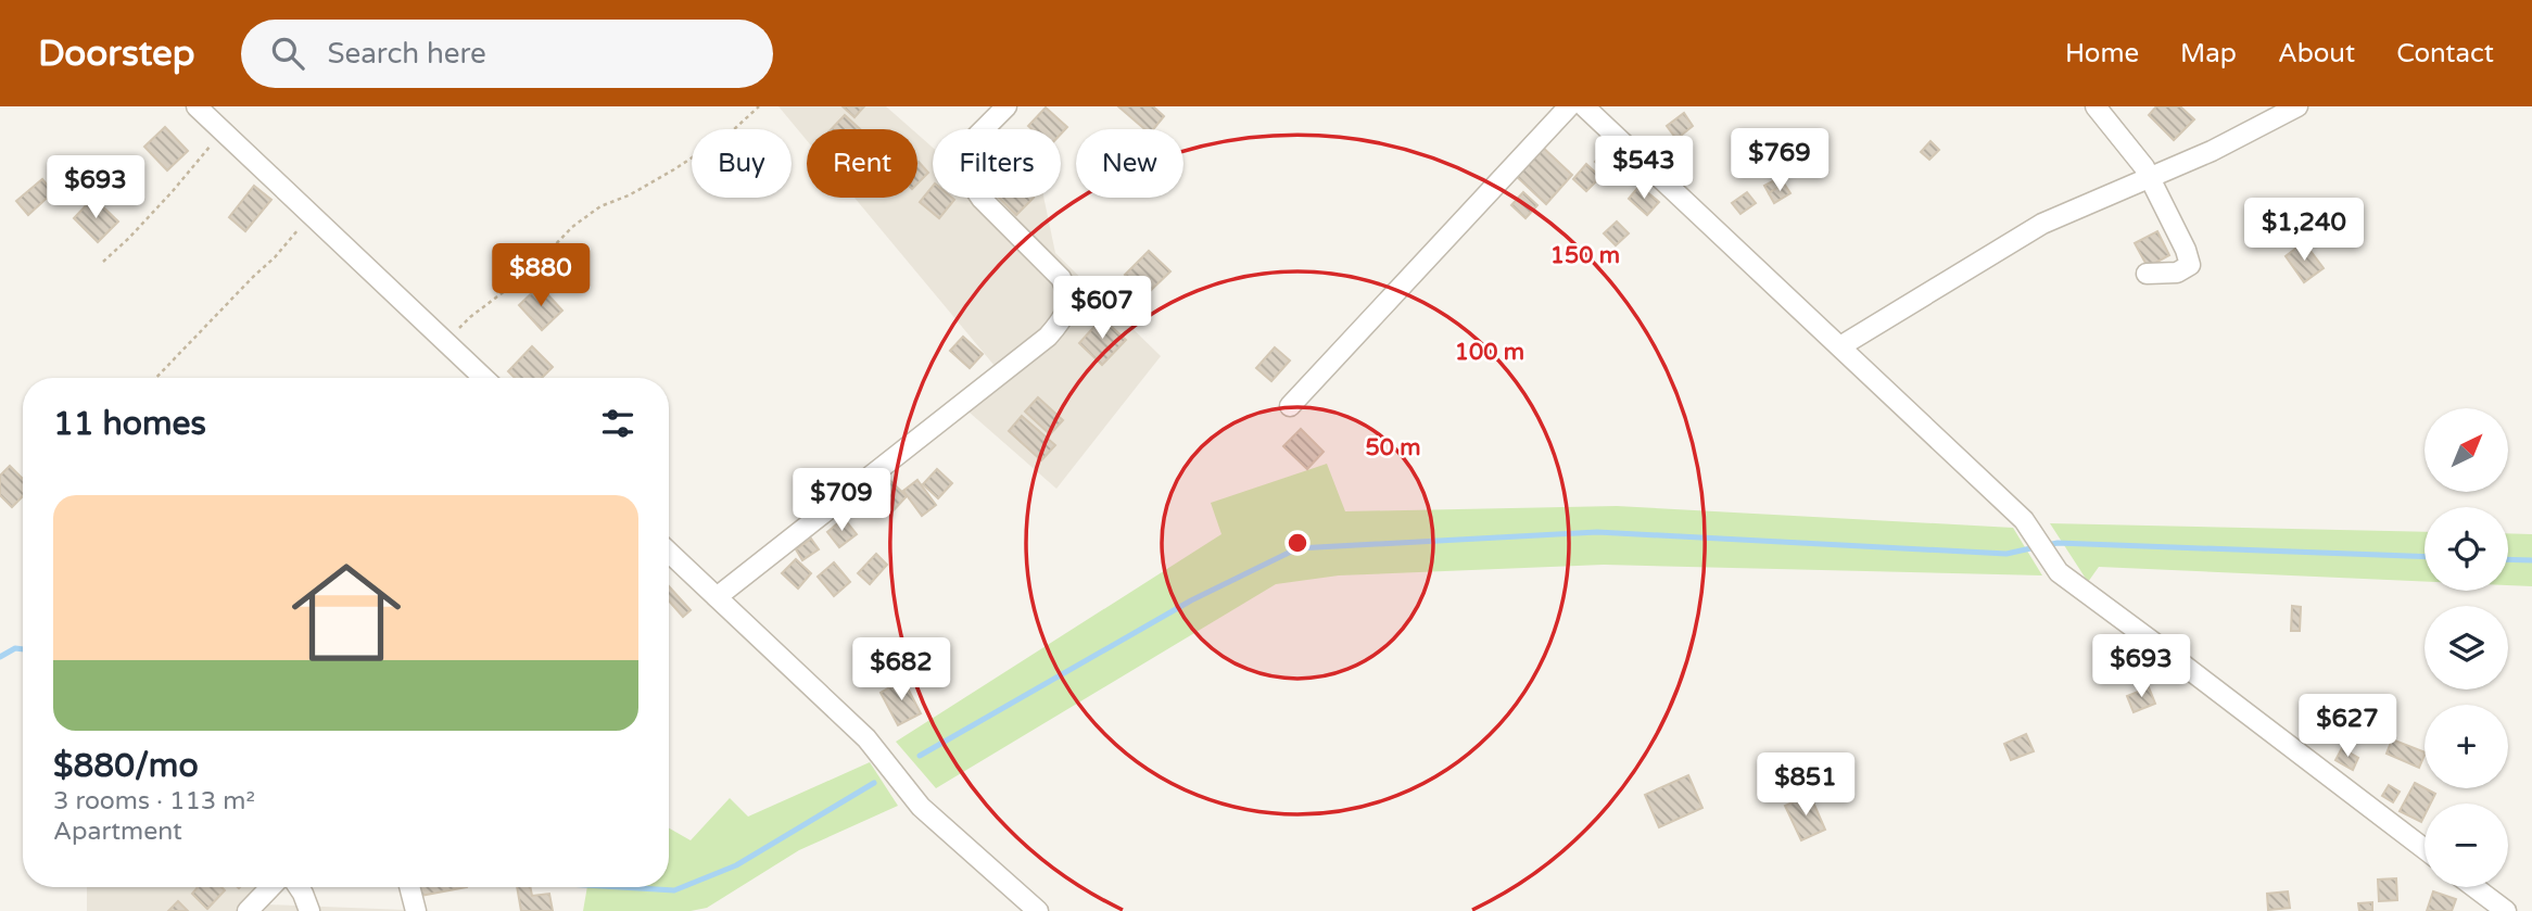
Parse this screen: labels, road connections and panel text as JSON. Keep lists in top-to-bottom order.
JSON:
{
  "north": "top right",
  "page": {
    "header": "Doorstep",
    "search": "Search here",
    "nav": [
      "Home",
      "Map",
      "About",
      "Contact"
    ],
    "price": [
      "$769",
      "$543",
      "$693",
      "$1,240",
      "$880",
      "$607",
      "$709",
      "$693",
      "$682",
      "$627",
      "$851"
    ],
    "chip": [
      "Buy",
      "Rent",
      "Filters",
      "New"
    ],
    "heading": "11 homes",
    "map_buttons": ["+", "−"],
    "list": [
      {
        "name": "$880/mo",
        "note": "3 rooms · 113 m² · Apartment"
      }
    ]
  },
  "rings": ["150 m", "100 m", "50 m"]
}
